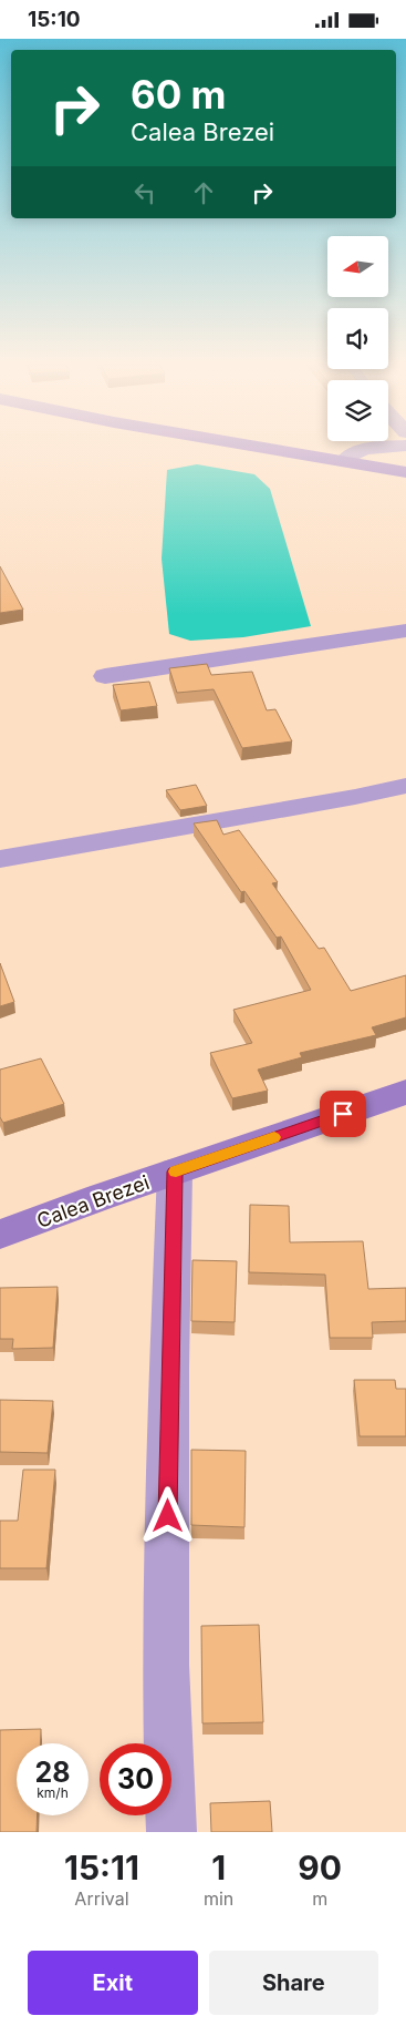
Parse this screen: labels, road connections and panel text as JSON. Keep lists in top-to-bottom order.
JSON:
{
  "streets": {
    "street": ["Calea Brezei"]
  },
  "north": "left",
  "page": {
    "status": "15:10",
    "turn": ["60 m", "Calea Brezei"],
    "speed": "28 km/h",
    "limit": "30",
    "eta": [
      "15:11",
      "Arrival",
      "1",
      "min",
      "90",
      "m"
    ],
    "buttons": ["Exit", "Share"]
  }
}
